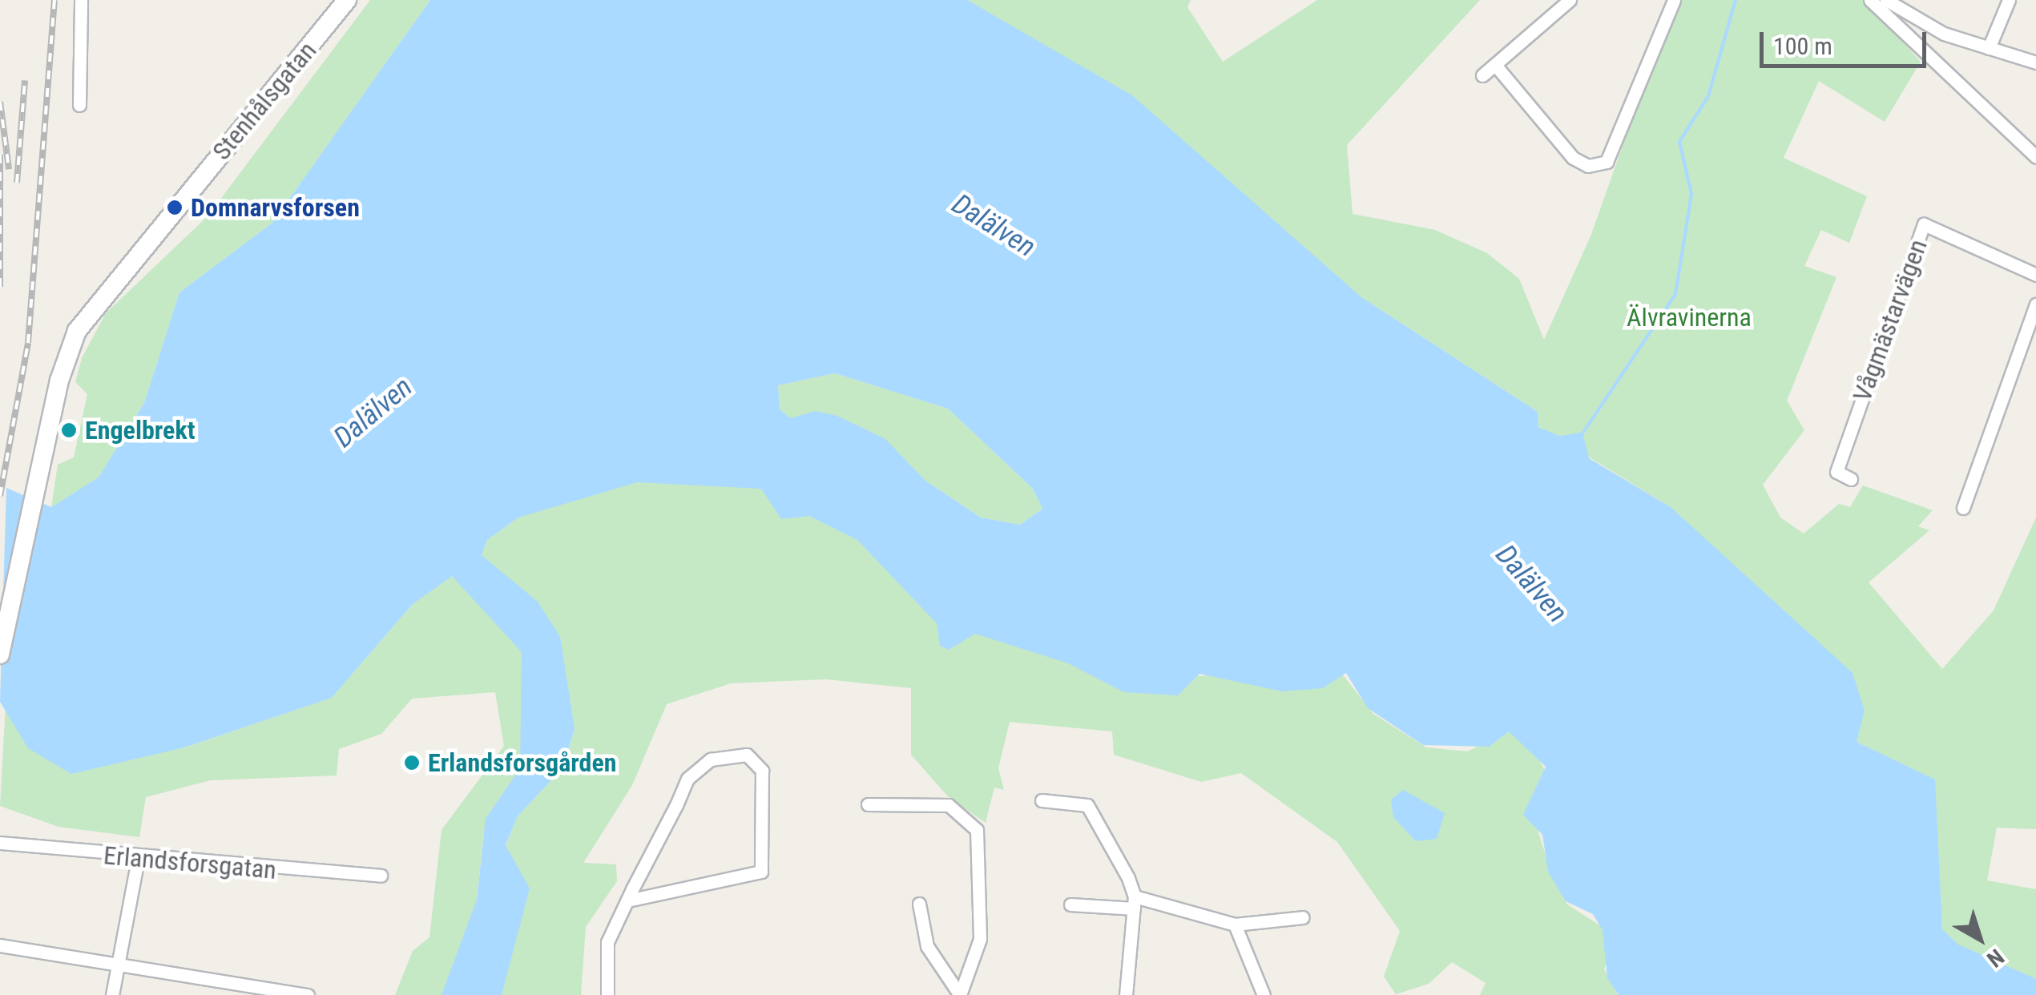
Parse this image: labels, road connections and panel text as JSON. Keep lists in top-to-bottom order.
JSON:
{
  "streets": {
    "street": ["Stenhålsgatan", "Vågmästarvägen", "Erlandsforsgatan"]
  },
  "water": ["Dalälven"],
  "parks": ["Älvravinerna"],
  "places": ["Domnarvsforsen", "Engelbrekt", "Erlandsforsgården"],
  "scale_bar": "100 m",
  "north": "bottom right"
}
